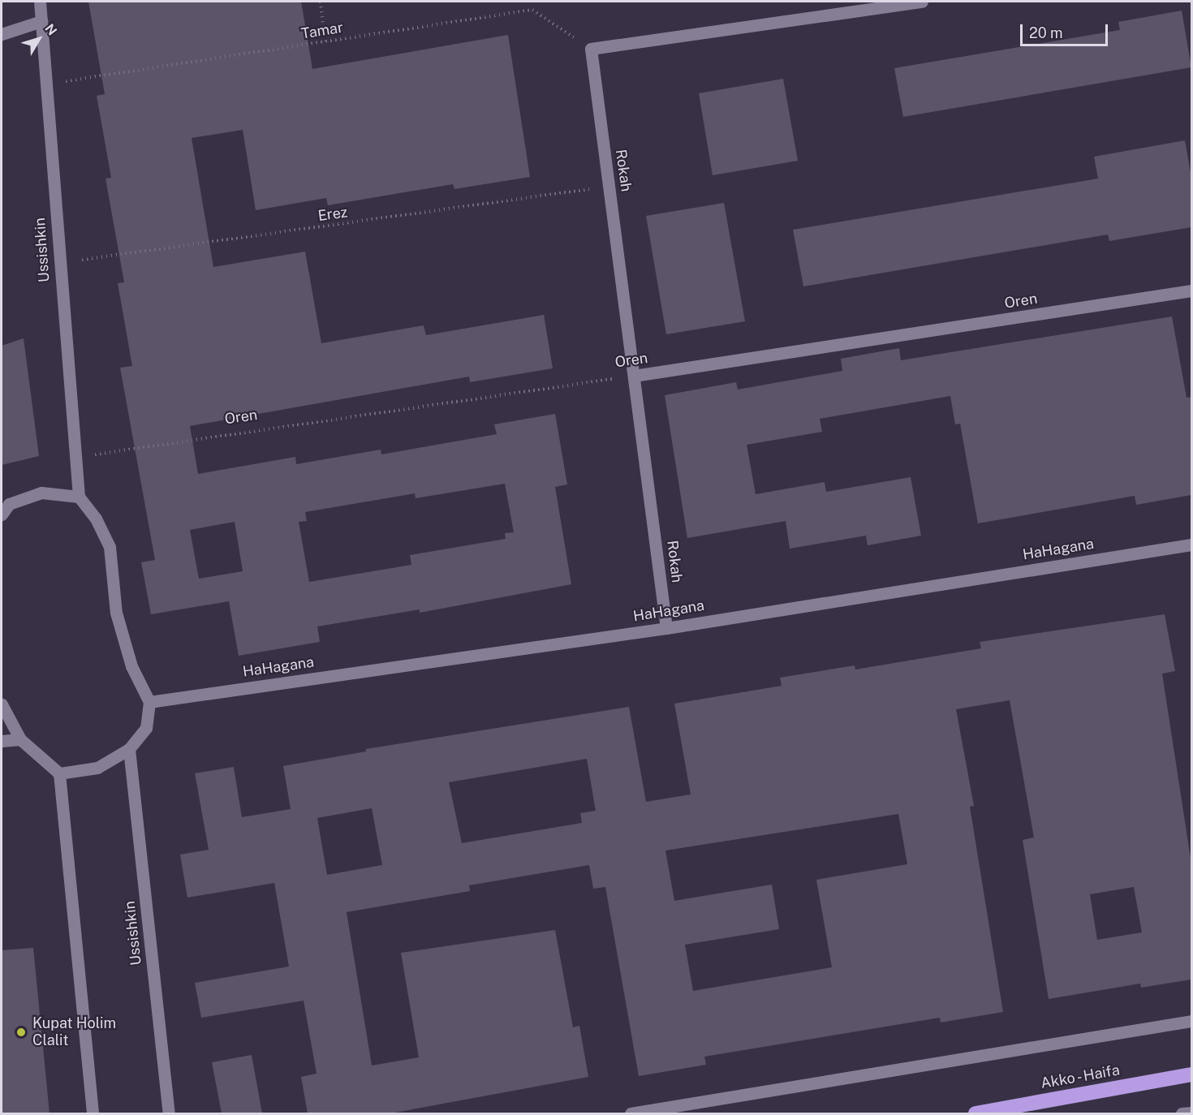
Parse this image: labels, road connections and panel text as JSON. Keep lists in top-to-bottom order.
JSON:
{
  "streets": {
    "highway": ["Akko - Haifa"],
    "street": [
      "Rokah",
      "Ussishkin",
      "Oren",
      "HaHagana"
    ],
    "path": ["Tamar", "Erez"]
  },
  "crossings": [
    ["Tamar", "Rokah"],
    ["Tamar", "Ussishkin"],
    ["Rokah", "Erez"],
    ["Rokah", "Oren"],
    ["Rokah", "HaHagana"],
    ["Erez", "Ussishkin"],
    ["Ussishkin", "Oren"]
  ],
  "places": ["Kupat Holim Clalit"],
  "scale_bar": "20 m",
  "north": "top right"
}
